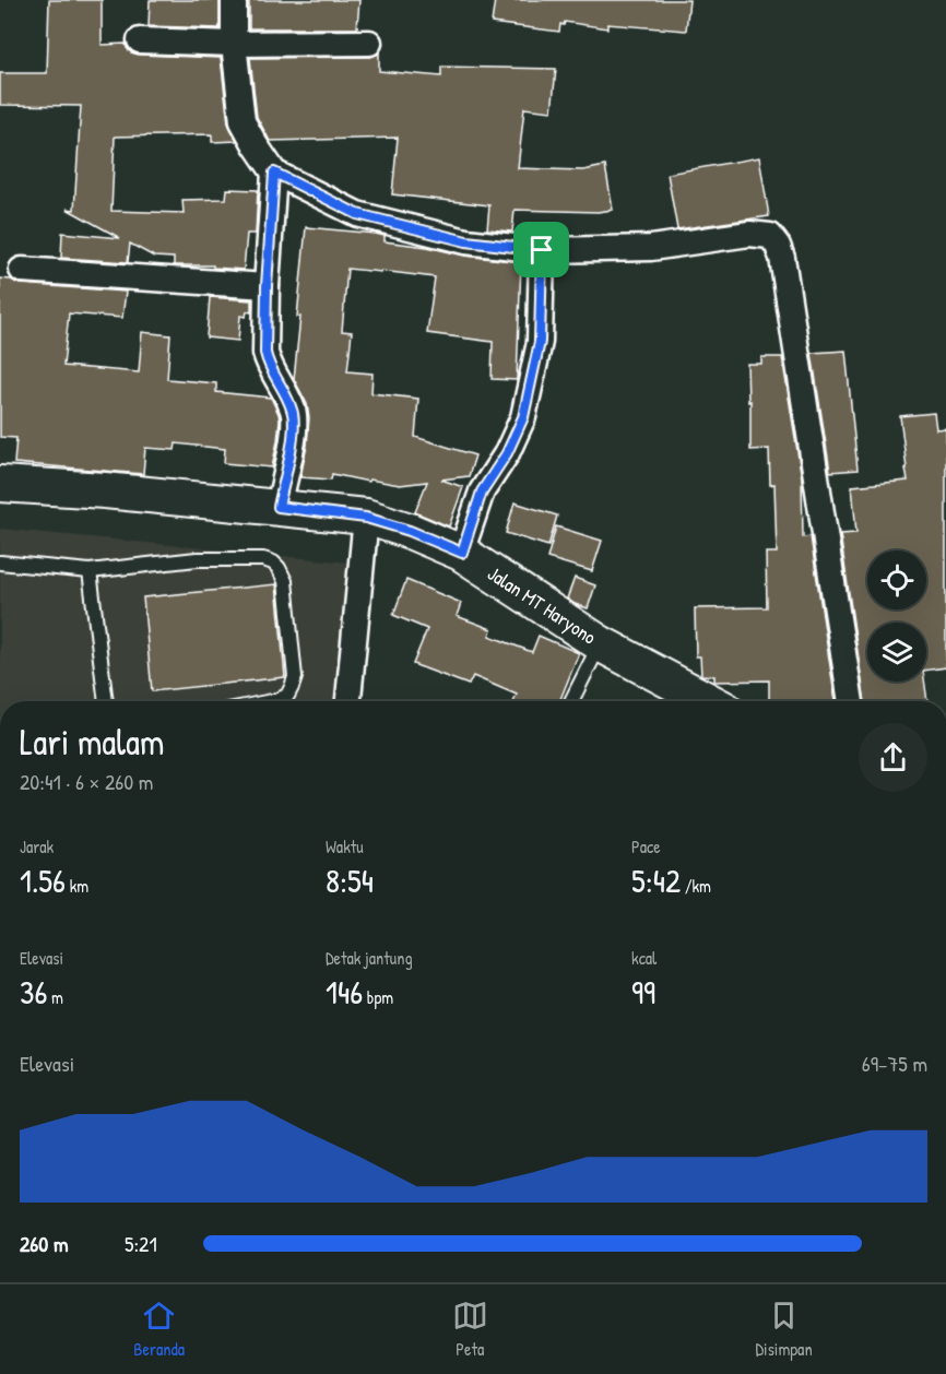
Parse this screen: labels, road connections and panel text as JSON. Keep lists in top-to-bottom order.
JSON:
{
  "streets": {
    "main road": ["Jalan MT Haryono"]
  },
  "page": {
    "heading": ["Lari malam", "20:41 · 6 × 260 m"],
    "stats": [
      ["Jarak", "1.56 km"],
      ["Waktu", "8:54"],
      ["Pace", "5:42 /km"],
      ["Elevasi", "36 m"],
      ["Detak jantung", "146 bpm"],
      ["kcal", "99"]
    ],
    "chart": ["Elevasi", "69–75 m"],
    "list": [
      {
        "name": "260 m",
        "note": "5:21"
      }
    ],
    "tabs": ["Beranda", "Peta", "Disimpan"]
  }
}
